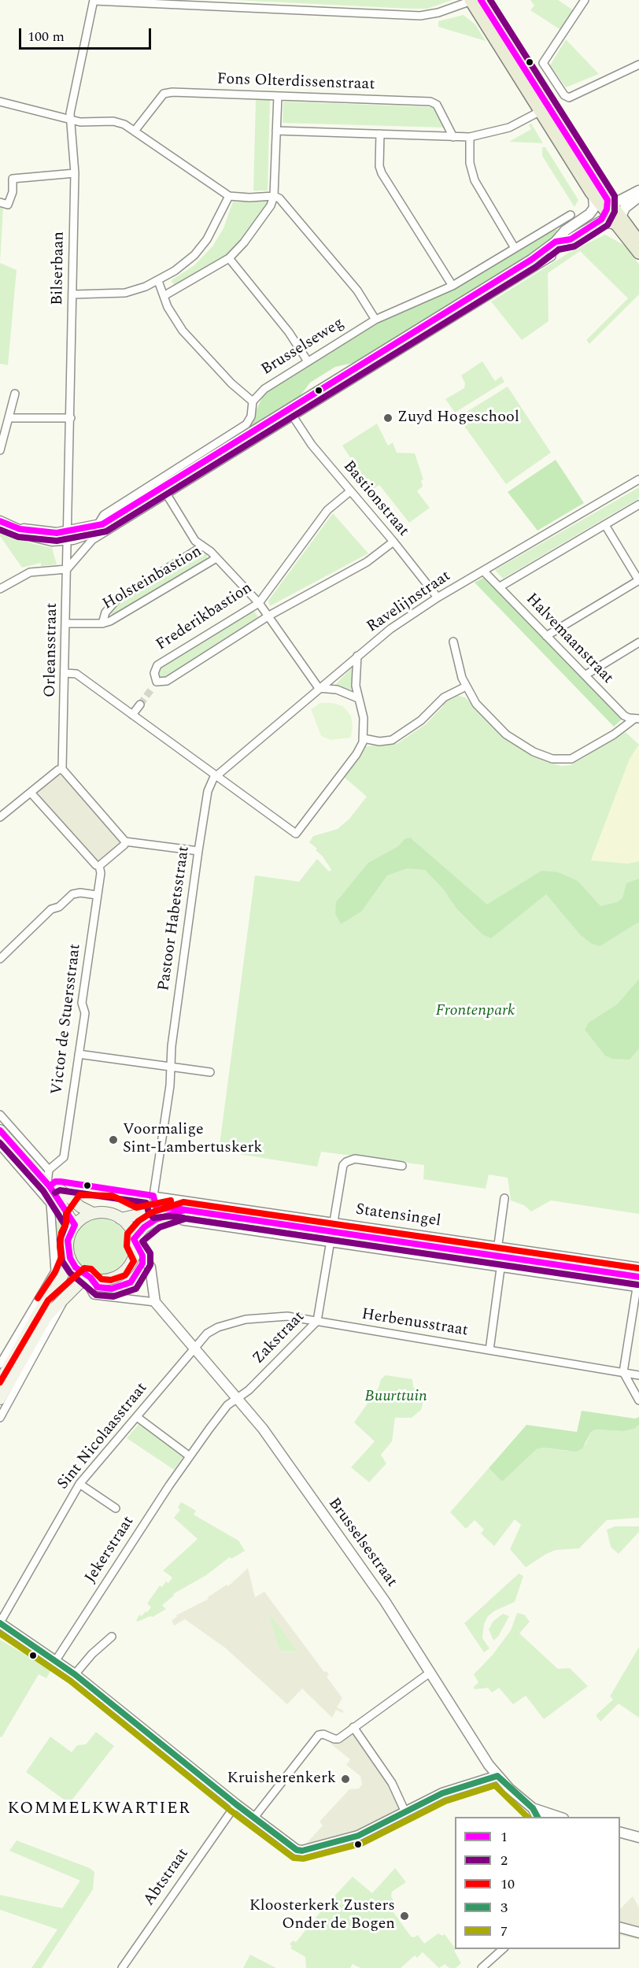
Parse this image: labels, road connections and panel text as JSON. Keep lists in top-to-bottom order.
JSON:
{
  "streets": {
    "main road": ["Statensingel"],
    "street": [
      "Fons Olterdissenstraat",
      "Bilserbaan",
      "Brusselseweg",
      "Bastionstraat",
      "Holsteinbastion",
      "Ravelijnstraat",
      "Frederikbastion",
      "Halvemaanstraat",
      "Orleansstraat",
      "Pastoor Habetsstraat",
      "Victor de Stuersstraat",
      "Herbenusstraat",
      "Zakstraat",
      "Sint Nicolaasstraat",
      "Brusselsestraat",
      "Jekerstraat",
      "Abtstraat"
    ]
  },
  "crossings": [
    ["Bilserbaan", "Brusselseweg"],
    ["Bilserbaan", "Orleansstraat"],
    ["Brusselseweg", "Bastionstraat"],
    ["Brusselseweg", "Orleansstraat"],
    ["Bastionstraat", "Ravelijnstraat"],
    ["Bastionstraat", "Frederikbastion"],
    ["Holsteinbastion", "Orleansstraat"],
    ["Ravelijnstraat", "Halvemaanstraat"],
    ["Ravelijnstraat", "Pastoor Habetsstraat"],
    ["Pastoor Habetsstraat", "Statensingel"],
    ["Statensingel", "Zakstraat"],
    ["Herbenusstraat", "Zakstraat"],
    ["Herbenusstraat", "Sint Nicolaasstraat"],
    ["Herbenusstraat", "Brusselsestraat"],
    ["Zakstraat", "Brusselsestraat"],
    ["Zakstraat", "Jekerstraat"],
    ["Sint Nicolaasstraat", "Brusselsestraat"],
    ["Sint Nicolaasstraat", "Jekerstraat"],
    ["Brusselsestraat", "Jekerstraat"]
  ],
  "districts": ["KOMMELKWARTIER"],
  "parks": ["Frontenpark", "Buurttuin"],
  "places": [
    "Zuyd Hogeschool",
    "Voormalige Sint-Lambertuskerk",
    "Kruisherenkerk",
    "Kloosterkerk Zusters Onder de Bogen"
  ],
  "lines": [
    "transit line 1",
    "transit line 2",
    "transit line 10",
    "transit line 3",
    "transit line 7"
  ],
  "legend": [
    "1",
    "2",
    "10",
    "3",
    "7"
  ],
  "scale_bar": "100 m"
}
